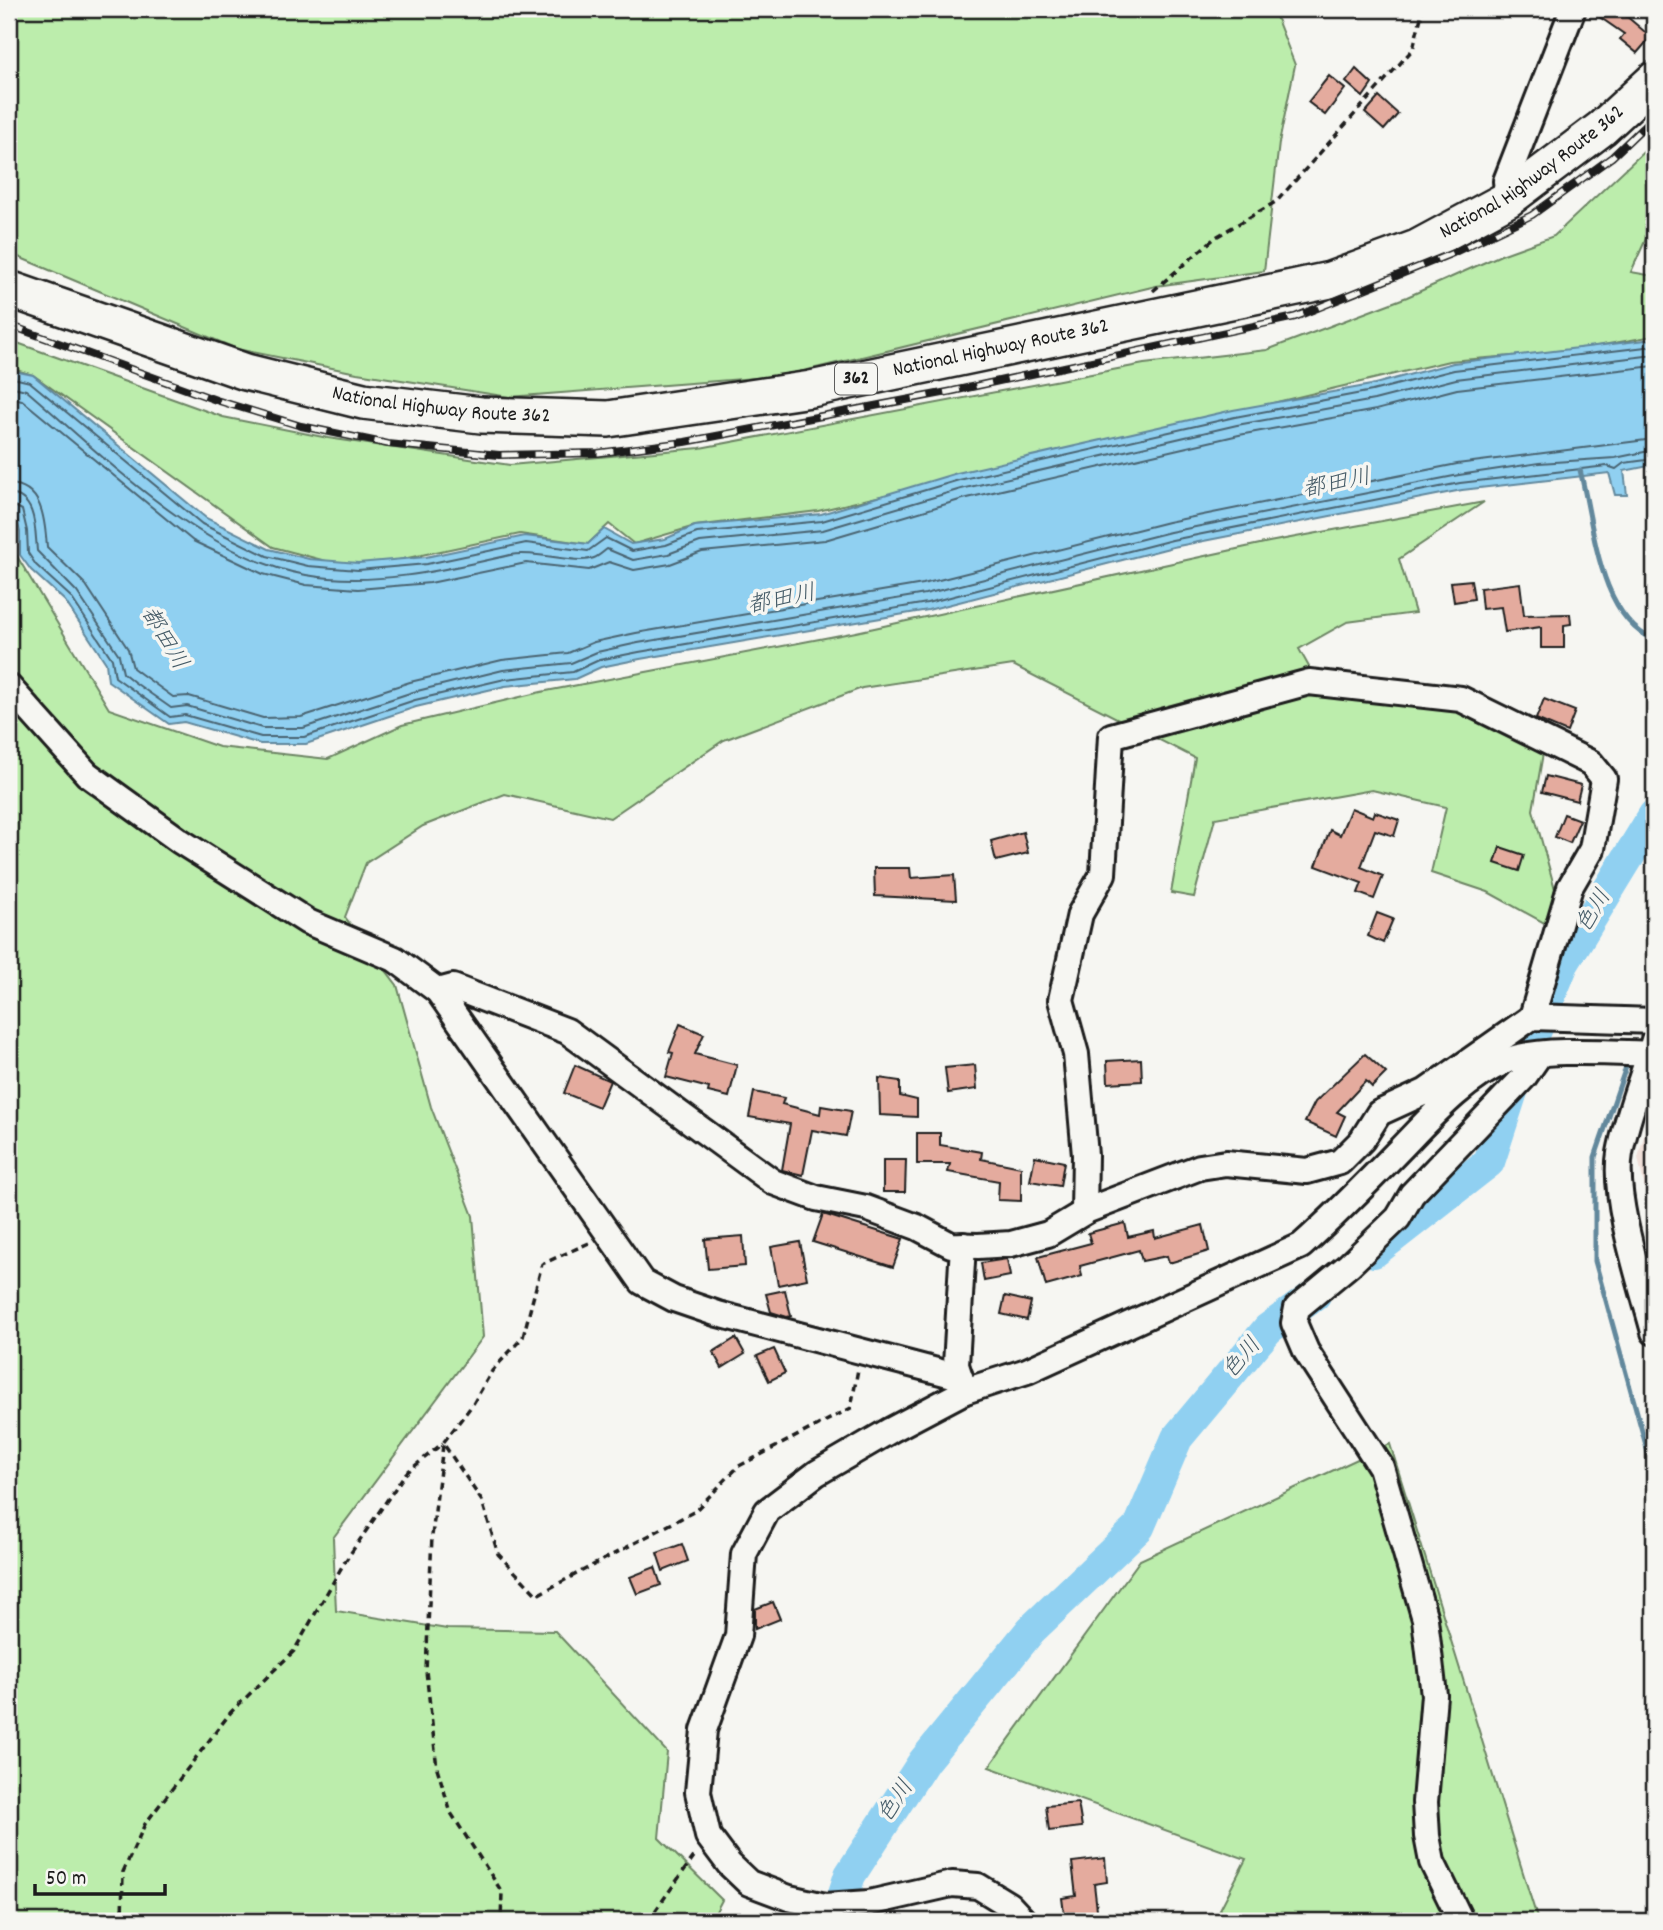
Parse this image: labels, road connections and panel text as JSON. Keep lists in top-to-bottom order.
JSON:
{
  "streets": {
    "highway": ["National Highway Route 362", "362"]
  },
  "water": ["都田川", "色川"],
  "scale_bar": "50 m"
}
